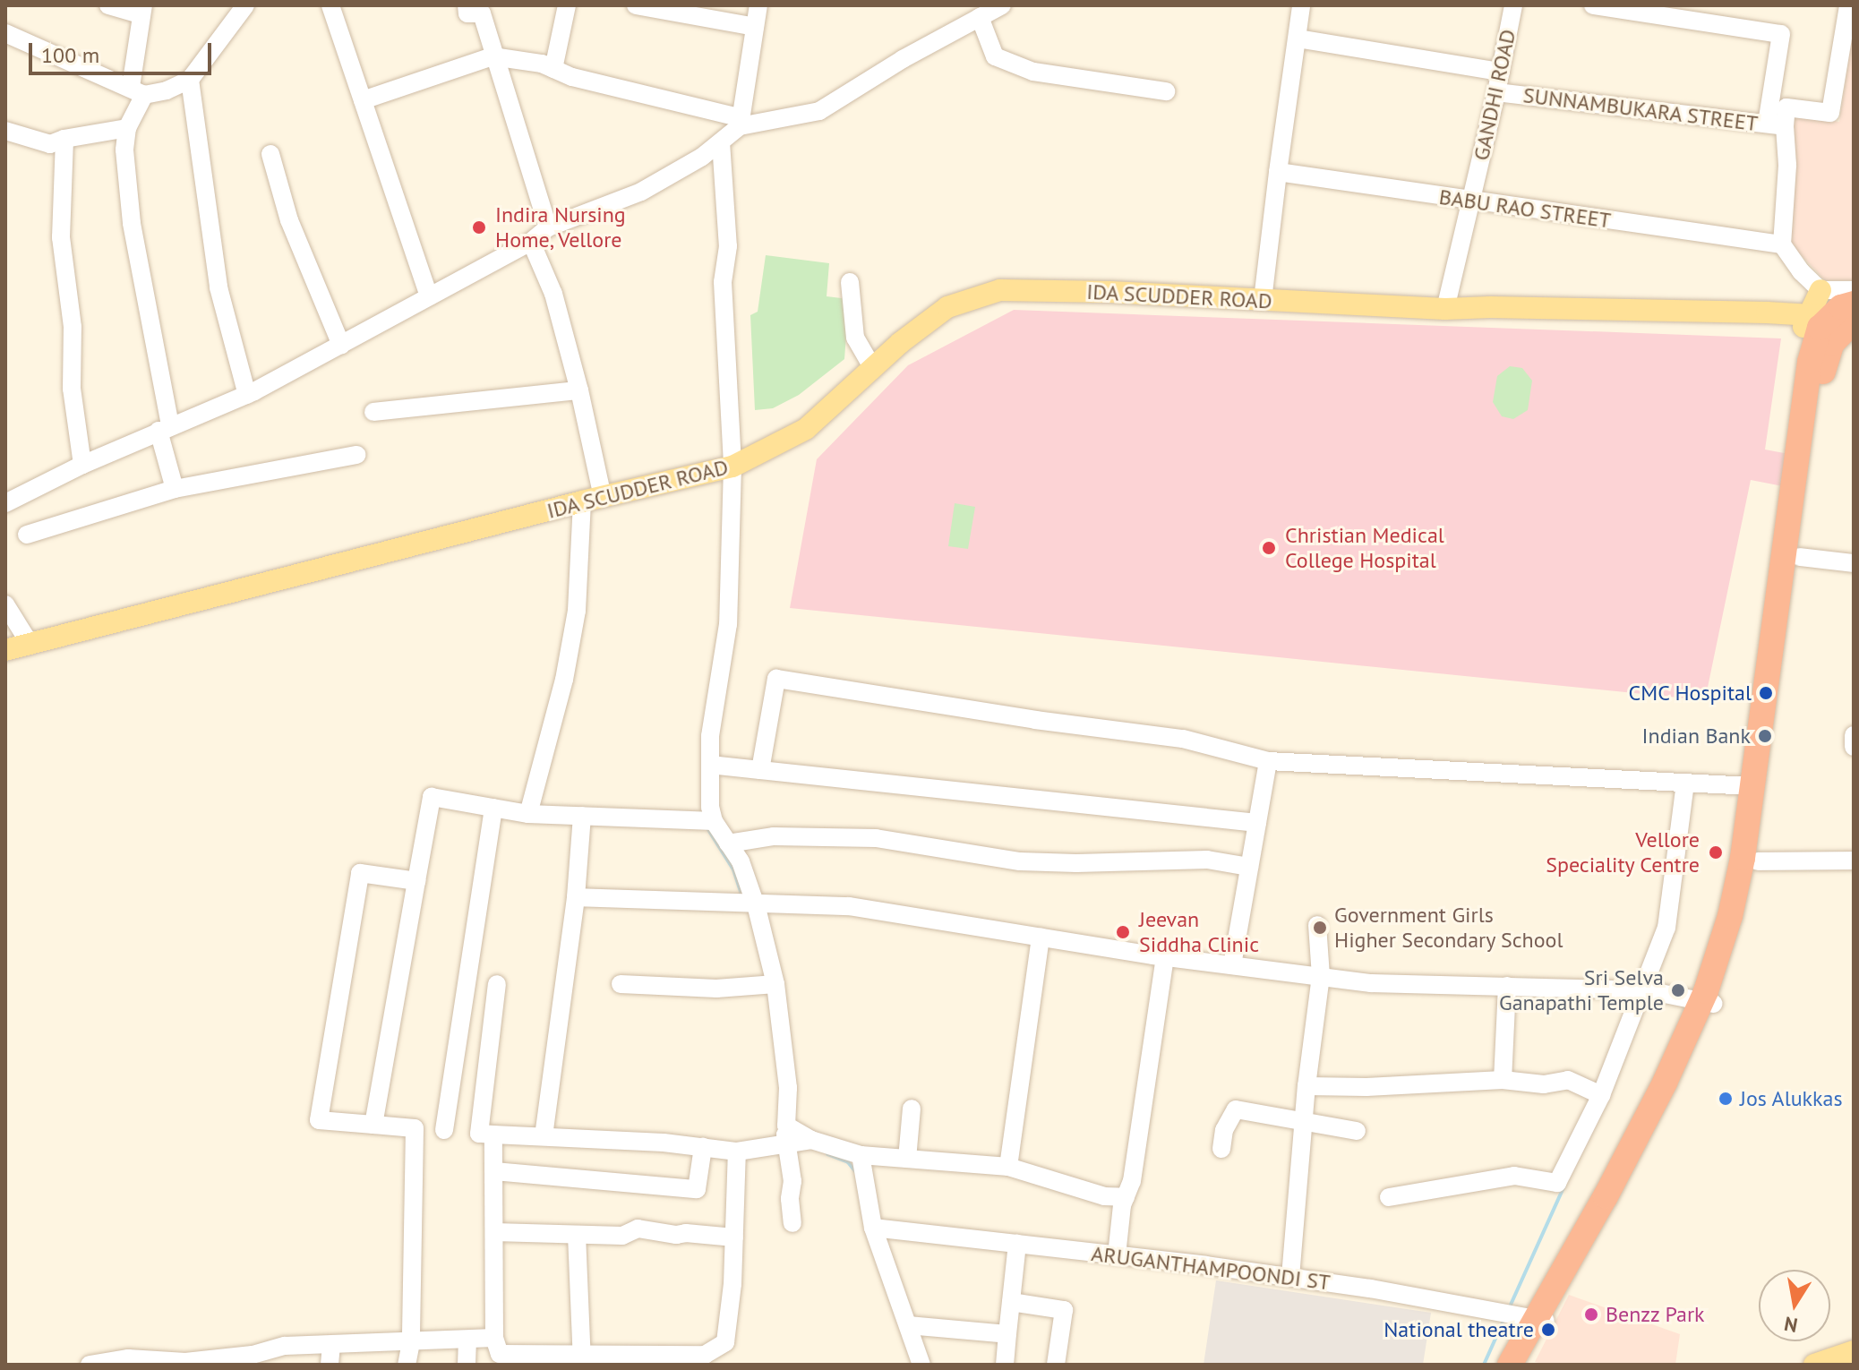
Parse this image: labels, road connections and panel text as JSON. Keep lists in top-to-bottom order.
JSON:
{
  "streets": {
    "main road": ["IDA SCUDDER ROAD"],
    "street": [
      "GANDHI ROAD",
      "SUNNAMBUKARA STREET",
      "BABU RAO STREET",
      "ARUGANTHAMPOONDI ST"
    ]
  },
  "crossings": [
    ["GANDHI ROAD", "SUNNAMBUKARA STREET"],
    ["GANDHI ROAD", "BABU RAO STREET"],
    ["GANDHI ROAD", "IDA SCUDDER ROAD"]
  ],
  "places": [
    "Indira Nursing Home, Vellore",
    "Christian Medical College Hospital",
    "CMC Hospital",
    "Indian Bank",
    "Vellore Speciality Centre",
    "Government Girls Higher Secondary School",
    "Jeevan Siddha Clinic",
    "Sri Selva Ganapathi Temple",
    "Jos Alukkas",
    "Benzz Park",
    "National theatre"
  ],
  "scale_bar": "100 m",
  "north": "bottom"
}
